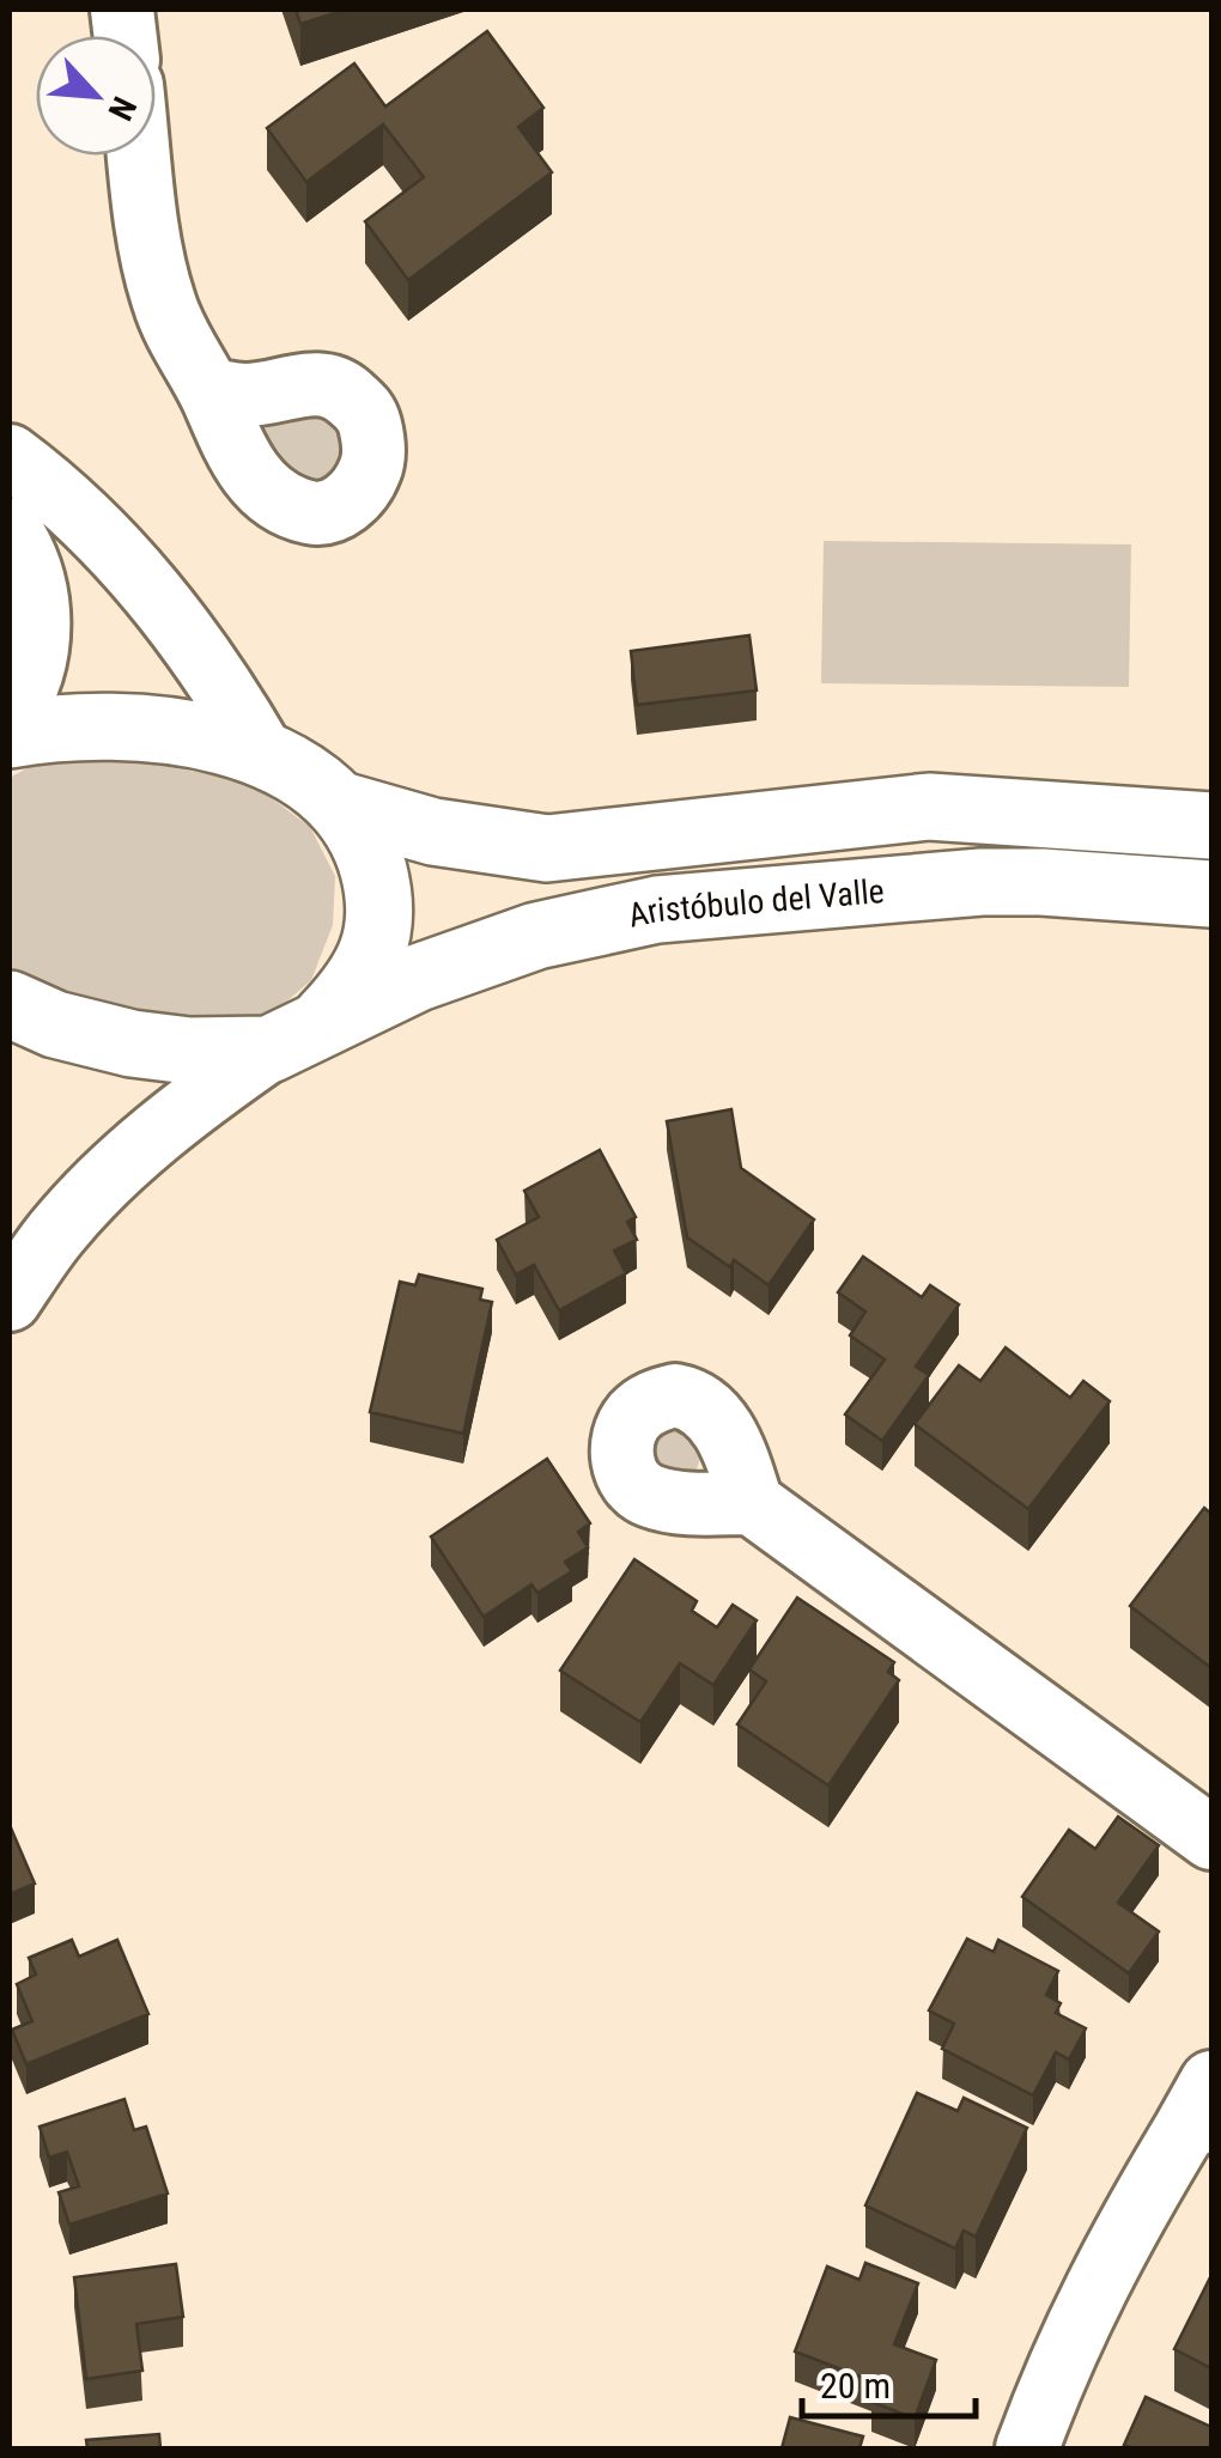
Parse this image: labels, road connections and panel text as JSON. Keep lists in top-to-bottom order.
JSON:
{
  "streets": {
    "street": ["Aristóbulo del Valle"]
  },
  "scale_bar": "20 m",
  "north": "bottom right"
}
